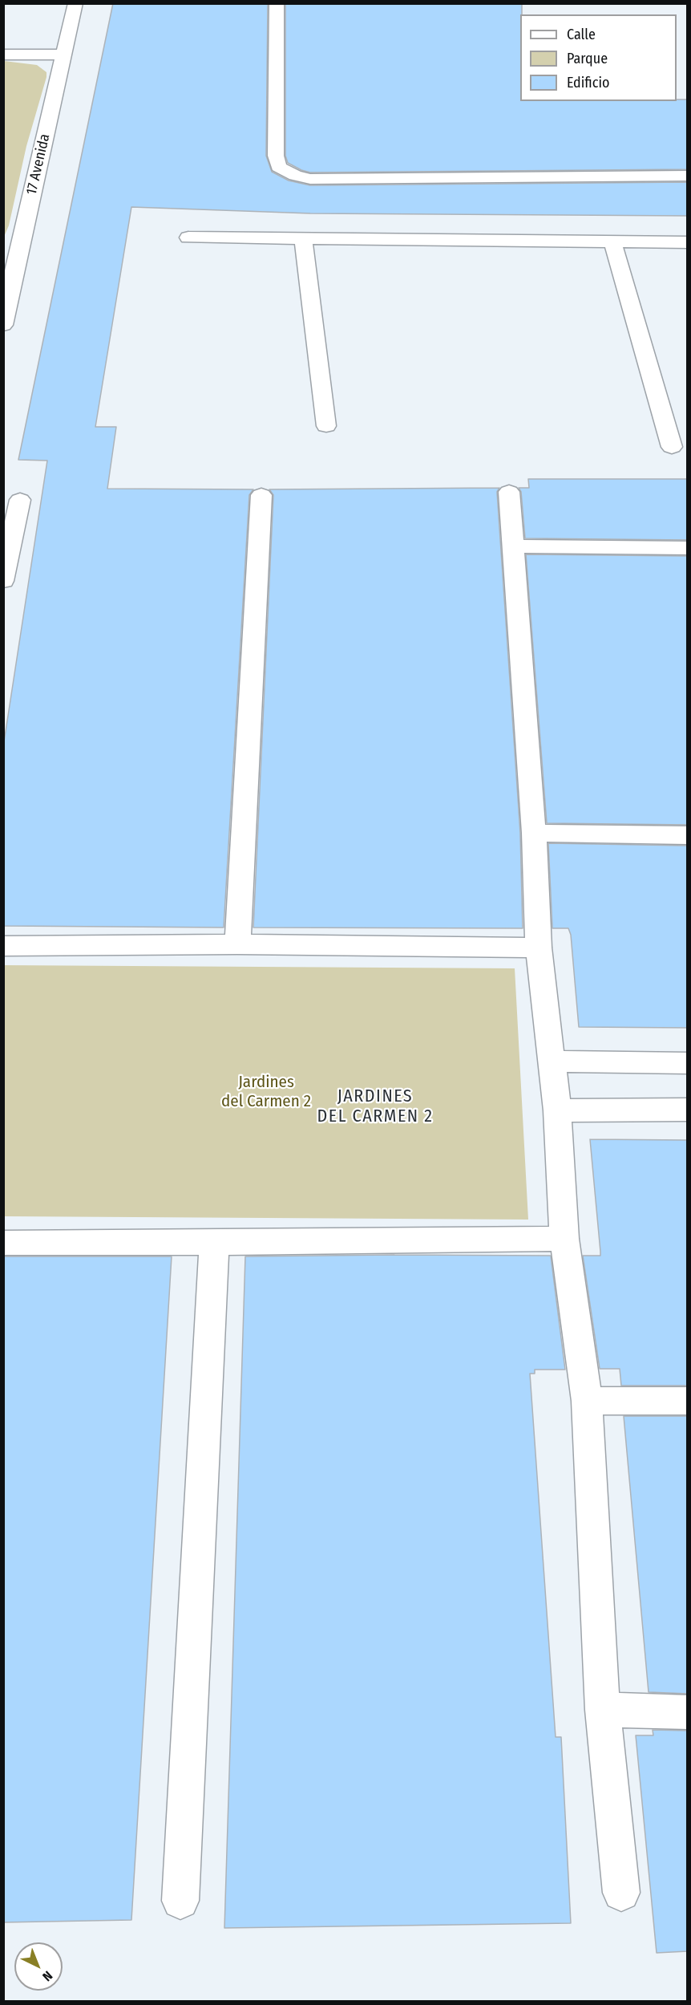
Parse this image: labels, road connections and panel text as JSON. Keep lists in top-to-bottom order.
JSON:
{
  "streets": {
    "street": ["17 Avenida"]
  },
  "districts": ["JARDINES DEL CARMEN 2"],
  "parks": ["Jardines del Carmen 2"],
  "legend": ["Calle", "Parque", "Edificio"],
  "north": "bottom right"
}
